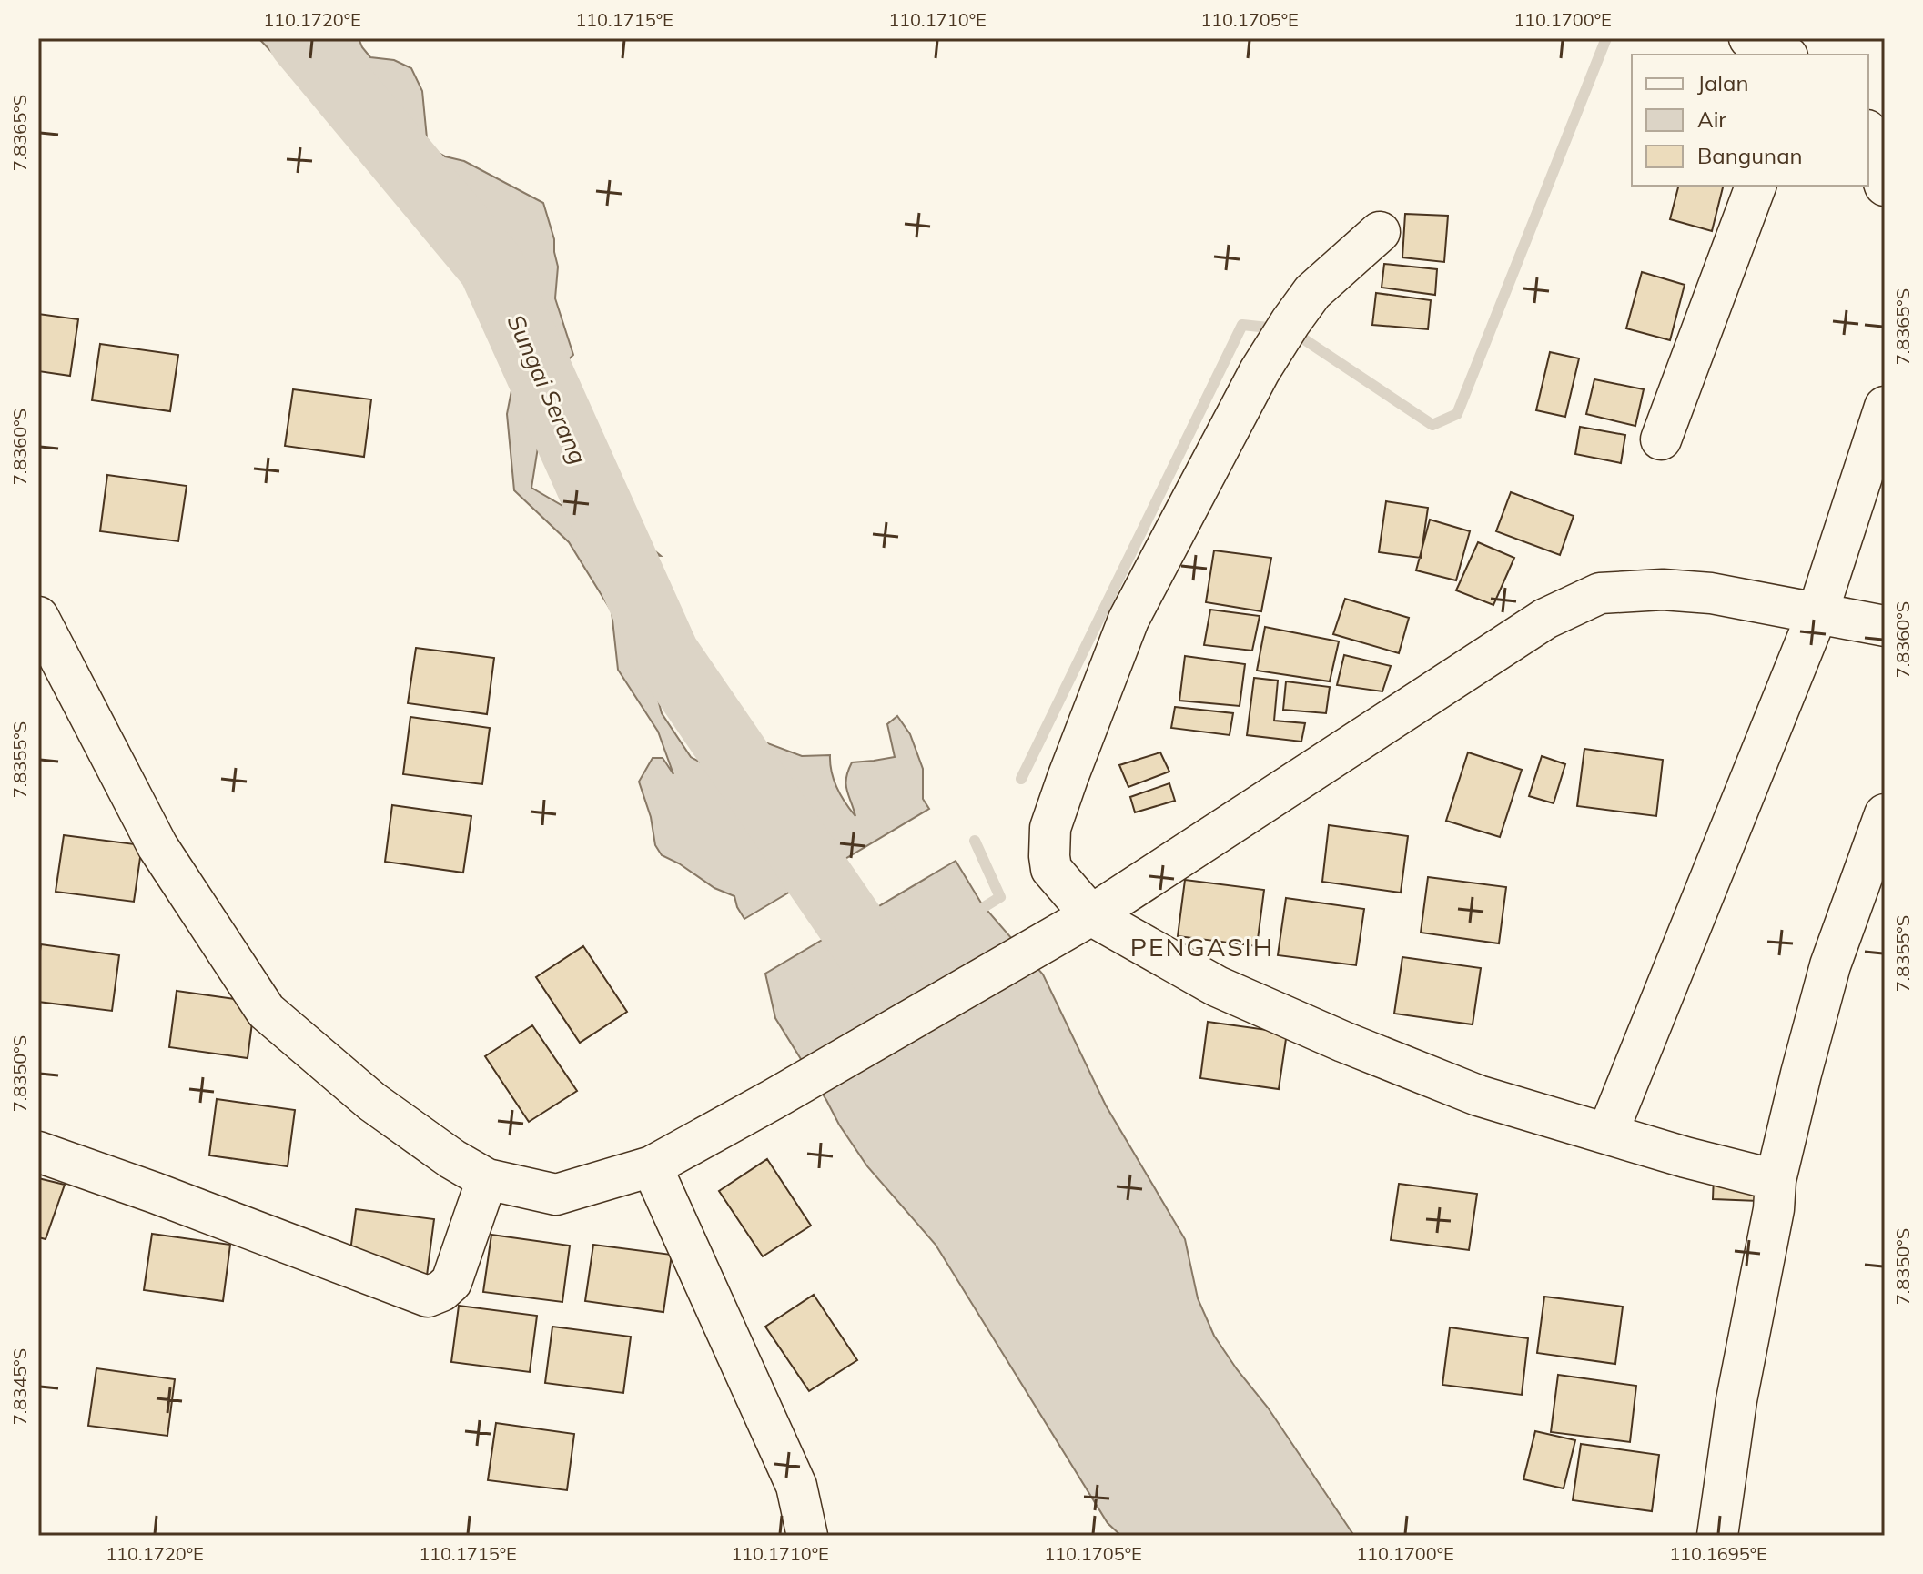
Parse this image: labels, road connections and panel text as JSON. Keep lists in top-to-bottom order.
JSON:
{
  "districts": ["PENGASIH"],
  "water": ["Sungai Serang"],
  "legend": ["Jalan", "Air", "Bangunan"],
  "coordinates": [
    "110.1720°E",
    "110.1715°E",
    "110.1710°E",
    "110.1705°E",
    "110.1700°E",
    "7.8365°S",
    "7.8360°S",
    "7.8355°S",
    "7.8350°S",
    "7.8345°S",
    "110.1695°E"
  ]
}
